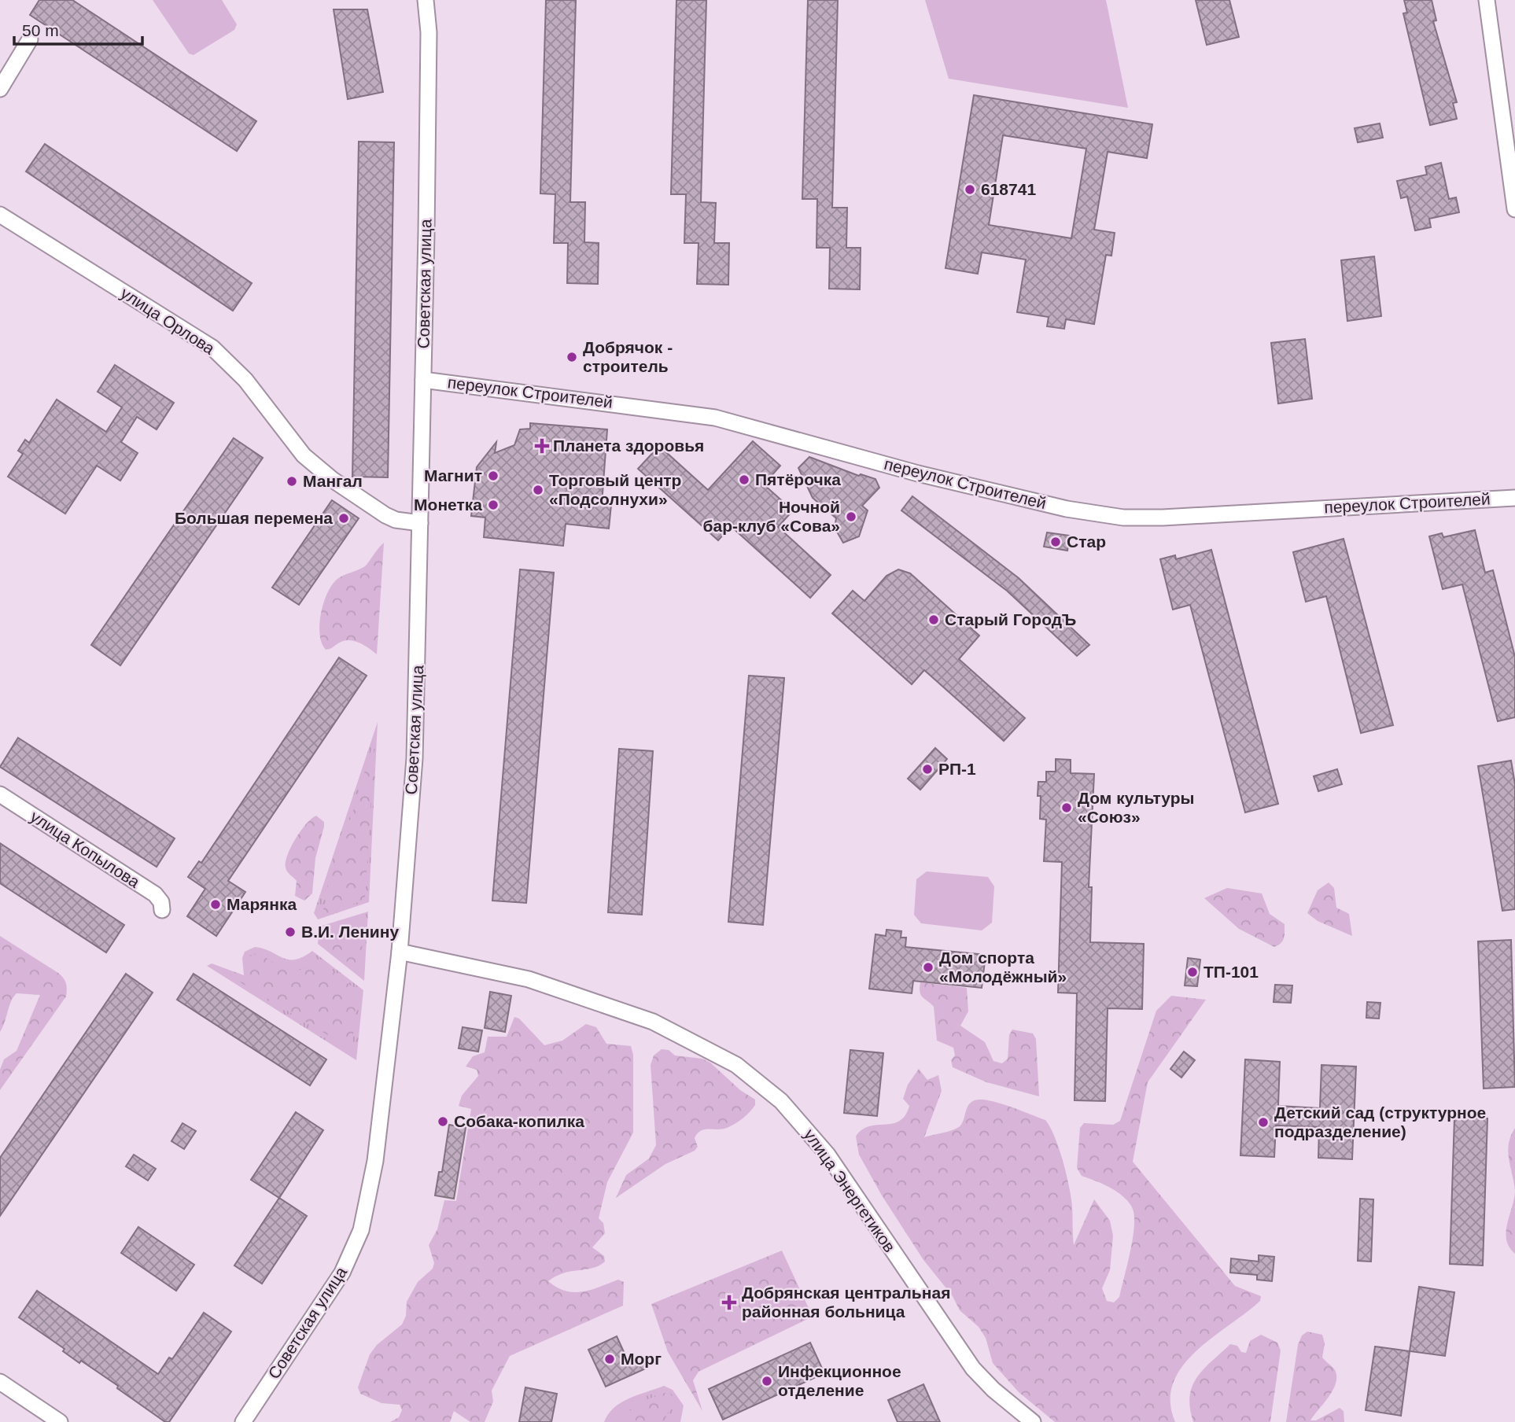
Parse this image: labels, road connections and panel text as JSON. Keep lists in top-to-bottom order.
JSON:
{
  "streets": {
    "street": [
      "Советская улица",
      "улица Орлова",
      "переулок Строителей",
      "улица Копылова",
      "улица Энергетиков"
    ]
  },
  "crossings": [
    ["Советская улица", "улица Орлова"],
    ["Советская улица", "переулок Строителей"],
    ["Советская улица", "улица Энергетиков"]
  ],
  "places": {
    "other": [
      "618741",
      "Добрячок - строитель",
      "Магнит",
      "Пятёрочка",
      "Мангал",
      "Торговый центр «Подсолнухи»",
      "Монетка",
      "Ночной бар-клуб «Сова»",
      "Большая перемена",
      "Стар",
      "Старый ГородЪ",
      "РП-1",
      "Дом культуры «Союз»",
      "Марянка",
      "В.И. Ленину",
      "Дом спорта «Молодёжный»",
      "ТП-101",
      "Собака-копилка",
      "Детский сад (структурное подразделение)",
      "Морг",
      "Инфекционное отделение"
    ],
    "health": ["Планета здоровья", "Добрянская центральная районная больница"]
  },
  "scale_bar": "50 m"
}
